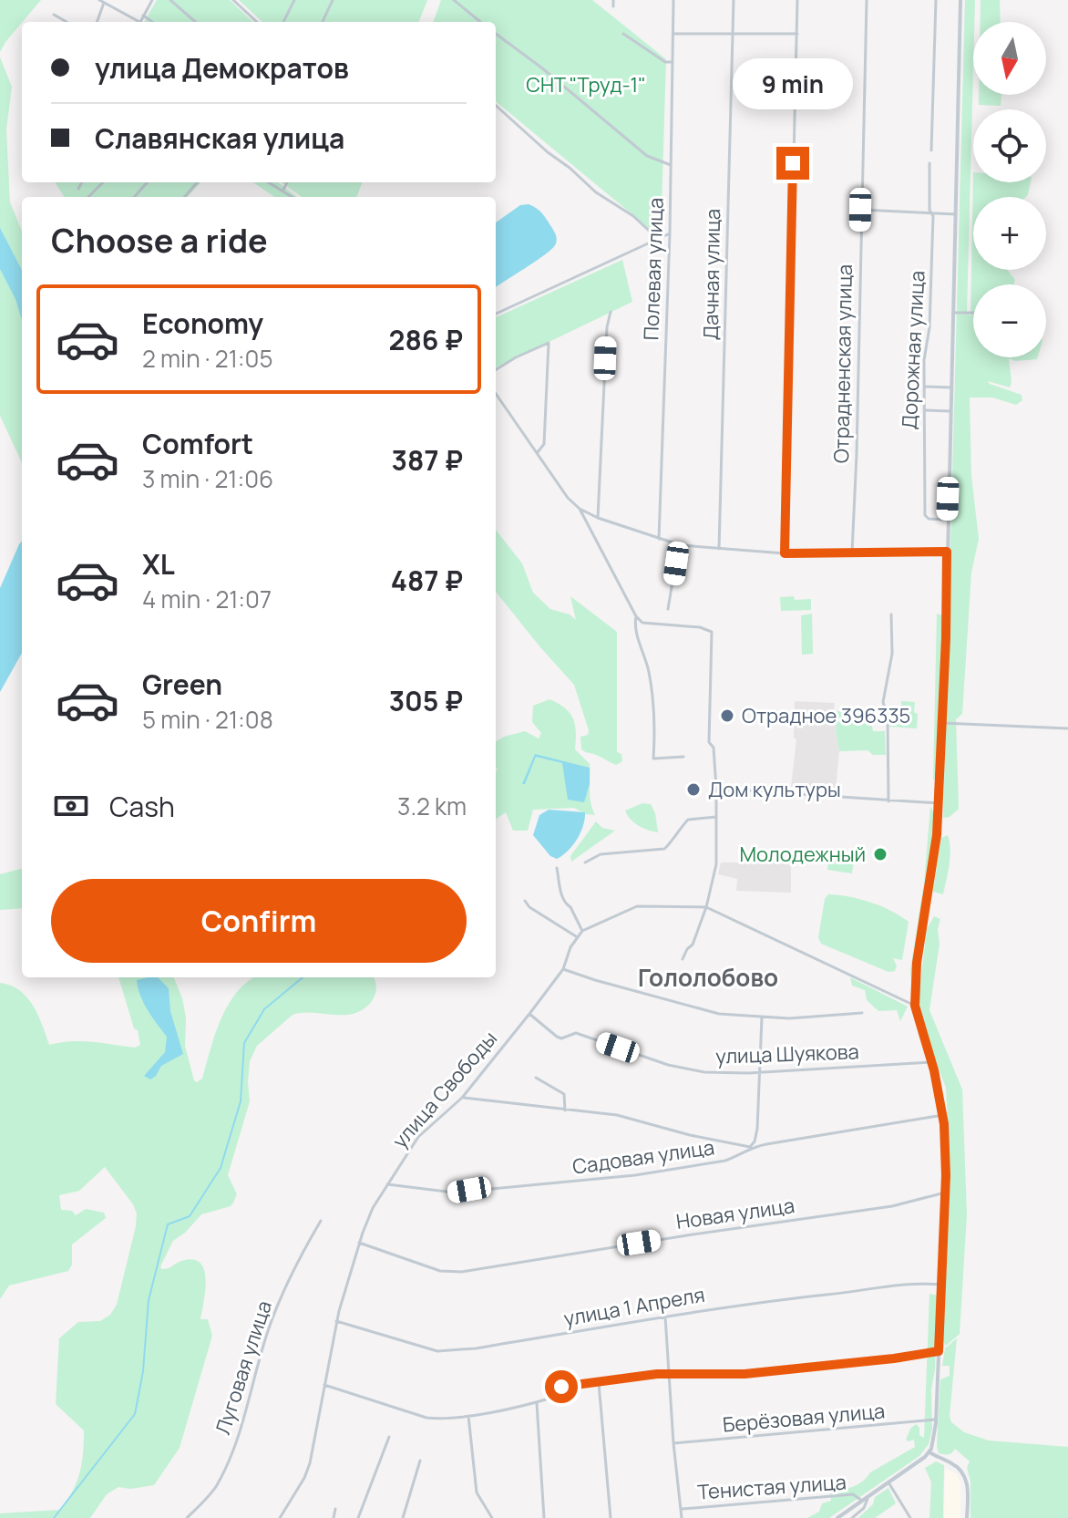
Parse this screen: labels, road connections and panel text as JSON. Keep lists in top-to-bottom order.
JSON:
{
  "streets": {
    "street": [
      "Полевая улица",
      "Дачная улица",
      "Дорожная улица",
      "Отрадненская улица",
      "улица Шуякова",
      "улица Свободы",
      "Садовая улица",
      "Новая улица",
      "улица 1 Апреля",
      "Луговая улица",
      "Берёзовая улица",
      "Тенистая улица"
    ]
  },
  "crossings": [
    ["улица Шуякова", "улица Свободы"],
    ["улица Свободы", "Садовая улица"],
    ["улица Свободы", "Новая улица"],
    ["улица Свободы", "улица 1 Апреля"]
  ],
  "districts": ["Гололобово"],
  "parks": ["СНТ \"Труд-1\""],
  "places": ["Отрадное 396335", "Дом культуры", "Молодежный"],
  "north": "bottom",
  "page": {
    "map_buttons": ["+", "−"],
    "banner": ["улица Демократов", "Славянская улица"],
    "bubble": "9 min",
    "heading": "Choose a ride",
    "list": [
      {
        "name": "Economy",
        "note": "2 min · 21:05",
        "value": "286 ₽"
      },
      {
        "name": "Comfort",
        "note": "3 min · 21:06",
        "value": "387 ₽"
      },
      {
        "name": "XL",
        "note": "4 min · 21:07",
        "value": "487 ₽"
      },
      {
        "name": "Green",
        "note": "5 min · 21:08",
        "value": "305 ₽"
      }
    ],
    "pay": ["Cash", "3.2 km"],
    "buttons": "Confirm"
  }
}
